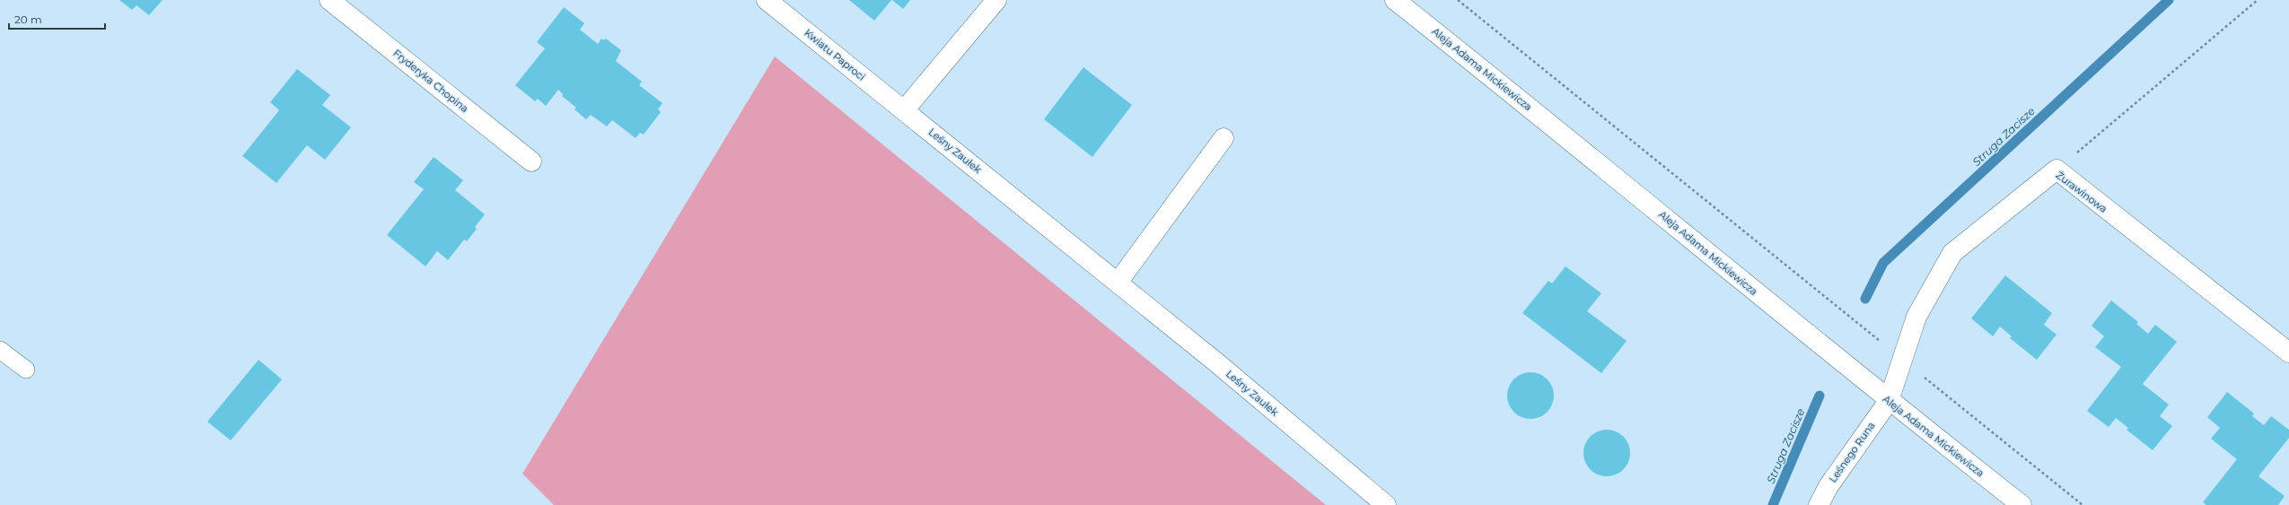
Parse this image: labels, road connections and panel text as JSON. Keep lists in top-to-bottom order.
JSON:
{
  "streets": {
    "street": [
      "Kwiatu Paproci",
      "Aleja Adama Mickiewicza",
      "Fryderyka Chopina",
      "Leśny Zaułek",
      "Żurawinowa",
      "Leśnego Runa"
    ]
  },
  "crossings": [
    ["Kwiatu Paproci", "Leśny Zaułek"],
    ["Aleja Adama Mickiewicza", "Żurawinowa"],
    ["Aleja Adama Mickiewicza", "Leśnego Runa"],
    ["Żurawinowa", "Leśnego Runa"]
  ],
  "water": ["Struga Zacisze"],
  "scale_bar": "20 m"
}
